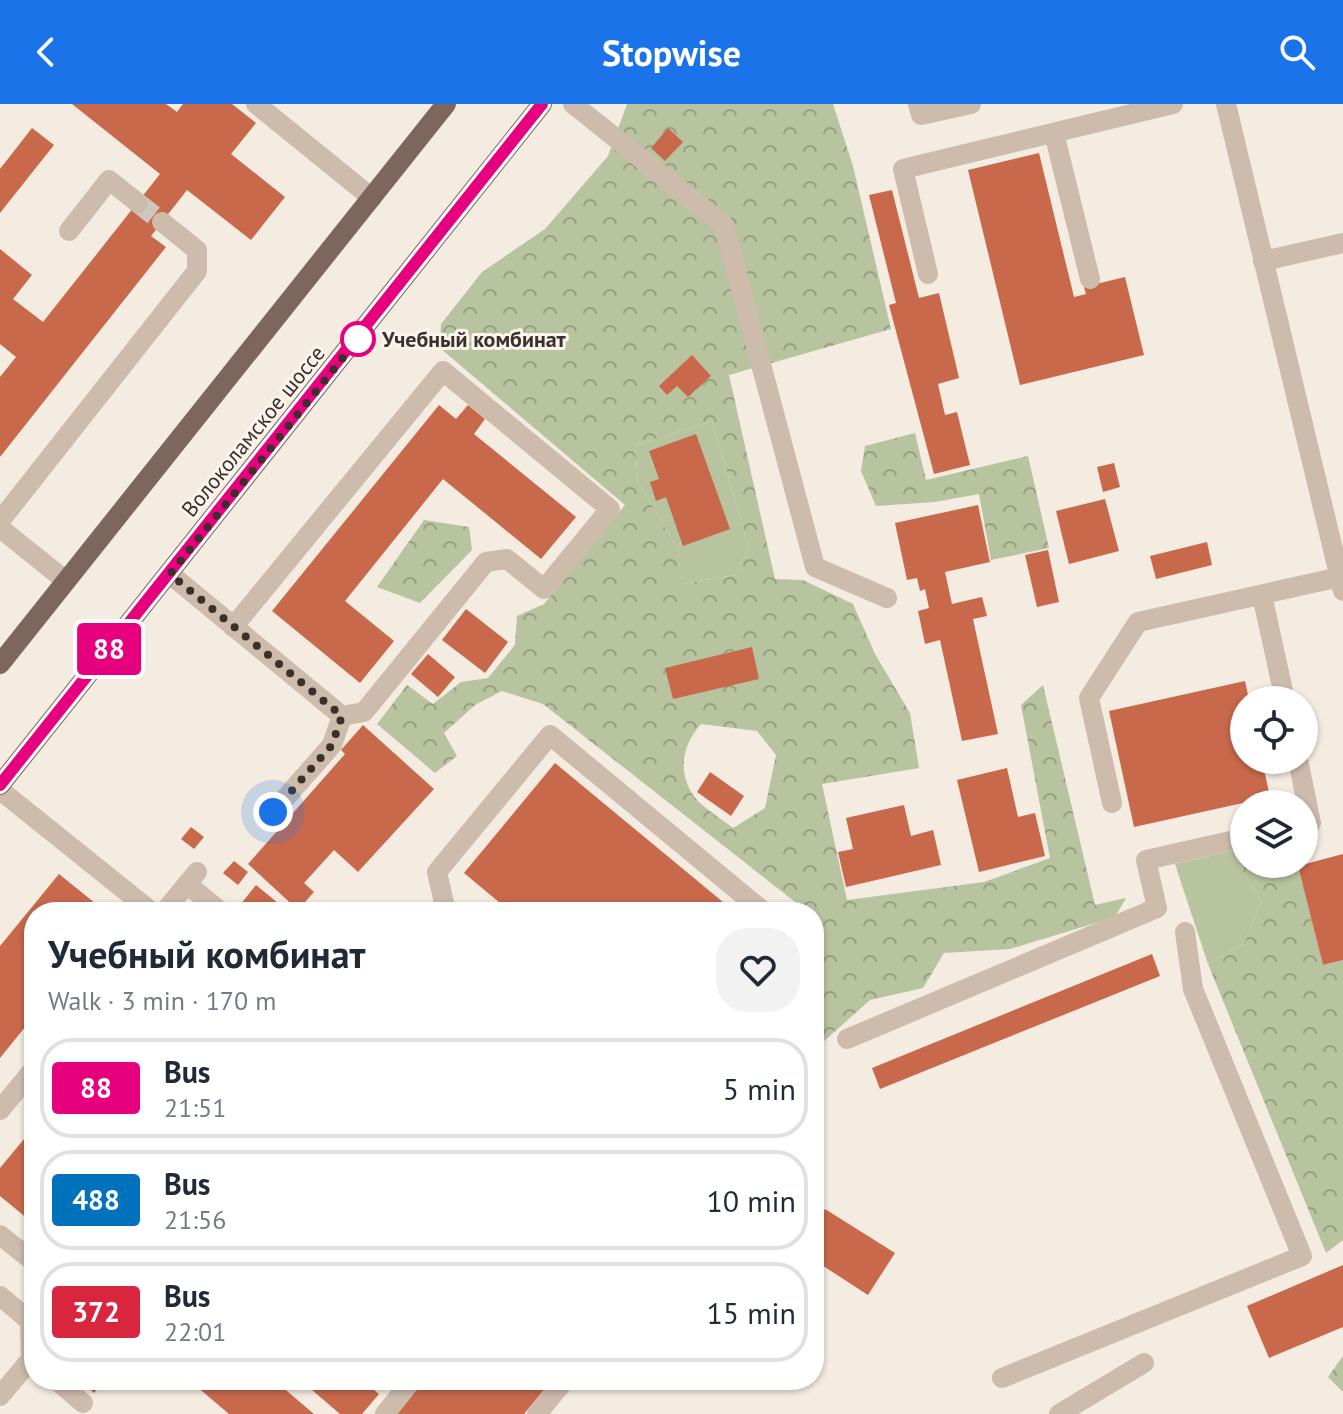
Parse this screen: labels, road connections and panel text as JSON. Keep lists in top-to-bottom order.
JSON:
{
  "streets": {
    "main road": ["Волоколамское шоссе"]
  },
  "places": ["Учебный комбинат"],
  "lines": ["bus line 88"],
  "page": {
    "header": "Stopwise",
    "on_map": "88",
    "heading": ["Учебный комбинат", "Walk · 3 min · 170 m"],
    "list": [
      {
        "mark": "88",
        "name": "Bus",
        "note": "21:51",
        "value": "5 min"
      },
      {
        "mark": "488",
        "name": "Bus",
        "note": "21:56",
        "value": "10 min"
      },
      {
        "mark": "372",
        "name": "Bus",
        "note": "22:01",
        "value": "15 min"
      }
    ]
  }
}
